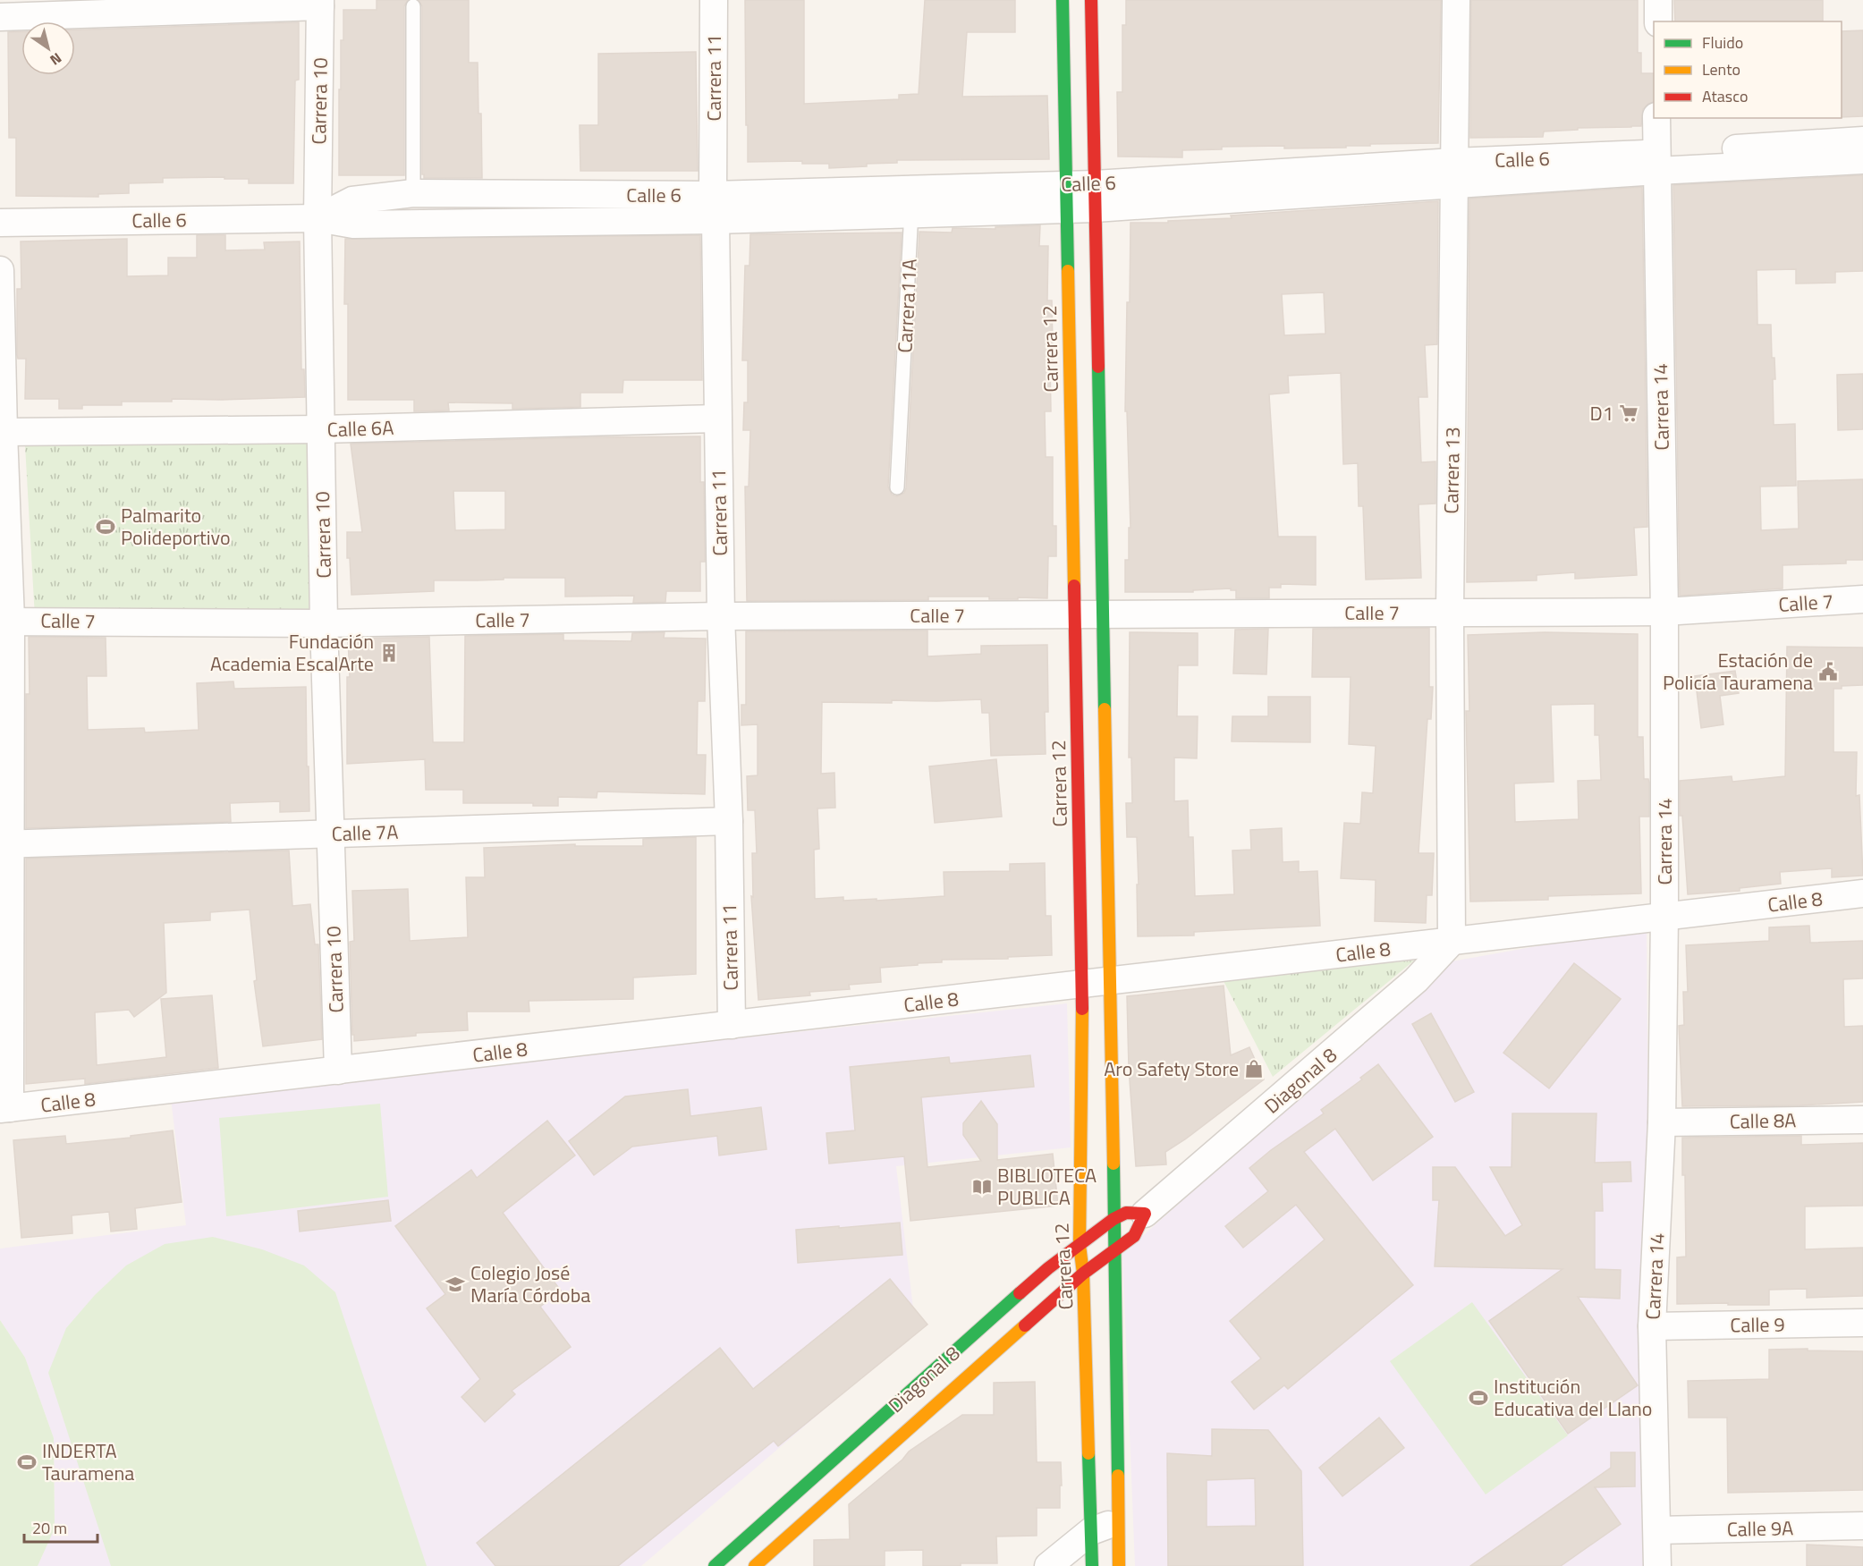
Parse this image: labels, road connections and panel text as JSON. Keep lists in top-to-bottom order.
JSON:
{
  "streets": {
    "street": [
      "Carrera 11",
      "Carrera 10",
      "Calle 6",
      "Carrera 12",
      "Carrera 14",
      "Calle 6A",
      "Carrera 13",
      "Calle 7",
      "Calle 7A",
      "Calle 8",
      "Diagonal 8",
      "Calle 8A",
      "Calle 9",
      "Calle 9A"
    ],
    "lane": ["Carrera11A"]
  },
  "crossings": [
    ["Carrera 11", "Calle 6"],
    ["Carrera 11", "Calle 6A"],
    ["Carrera 11", "Calle 7"],
    ["Carrera 11", "Calle 7A"],
    ["Carrera 11", "Calle 8"],
    ["Carrera 10", "Calle 6"],
    ["Carrera 10", "Calle 6A"],
    ["Carrera 10", "Calle 7"],
    ["Carrera 10", "Calle 7A"],
    ["Carrera 10", "Calle 8"],
    ["Calle 6", "Carrera11A"],
    ["Calle 6", "Carrera 12"],
    ["Calle 6", "Carrera 14"],
    ["Calle 6", "Carrera 13"],
    ["Carrera 12", "Calle 7"],
    ["Carrera 12", "Calle 8"],
    ["Carrera 12", "Diagonal 8"],
    ["Carrera 14", "Calle 7"],
    ["Carrera 14", "Calle 8"],
    ["Carrera 14", "Calle 8A"],
    ["Carrera 14", "Calle 9"],
    ["Carrera 14", "Calle 9A"],
    ["Carrera 13", "Calle 7"],
    ["Carrera 13", "Calle 8"],
    ["Carrera 13", "Diagonal 8"],
    ["Calle 8", "Diagonal 8"]
  ],
  "places": {
    "supermarket": ["D1"],
    "sports": ["Palmarito Polideportivo", "Institución Educativa del Llano", "INDERTA Tauramena"],
    "building": ["Fundación Academia EscalArte"],
    "public building": ["Estación de Policía Tauramena"],
    "shop": ["Aro Safety Store"],
    "library": ["BIBLIOTECA PUBLICA"],
    "school or university": ["Colegio José María Córdoba"]
  },
  "legend": ["Fluido", "Lento", "Atasco"],
  "scale_bar": "20 m",
  "north": "bottom right"
}
